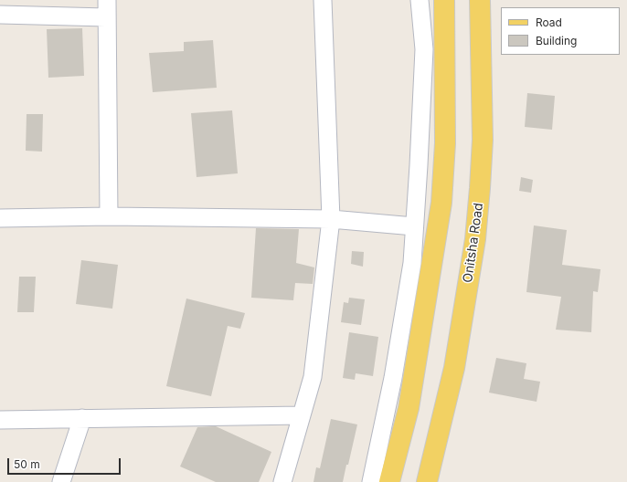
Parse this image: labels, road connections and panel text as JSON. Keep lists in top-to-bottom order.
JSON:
{
  "streets": {
    "main road": ["Onitsha Road"]
  },
  "legend": ["Road", "Building"],
  "scale_bar": "50 m"
}
